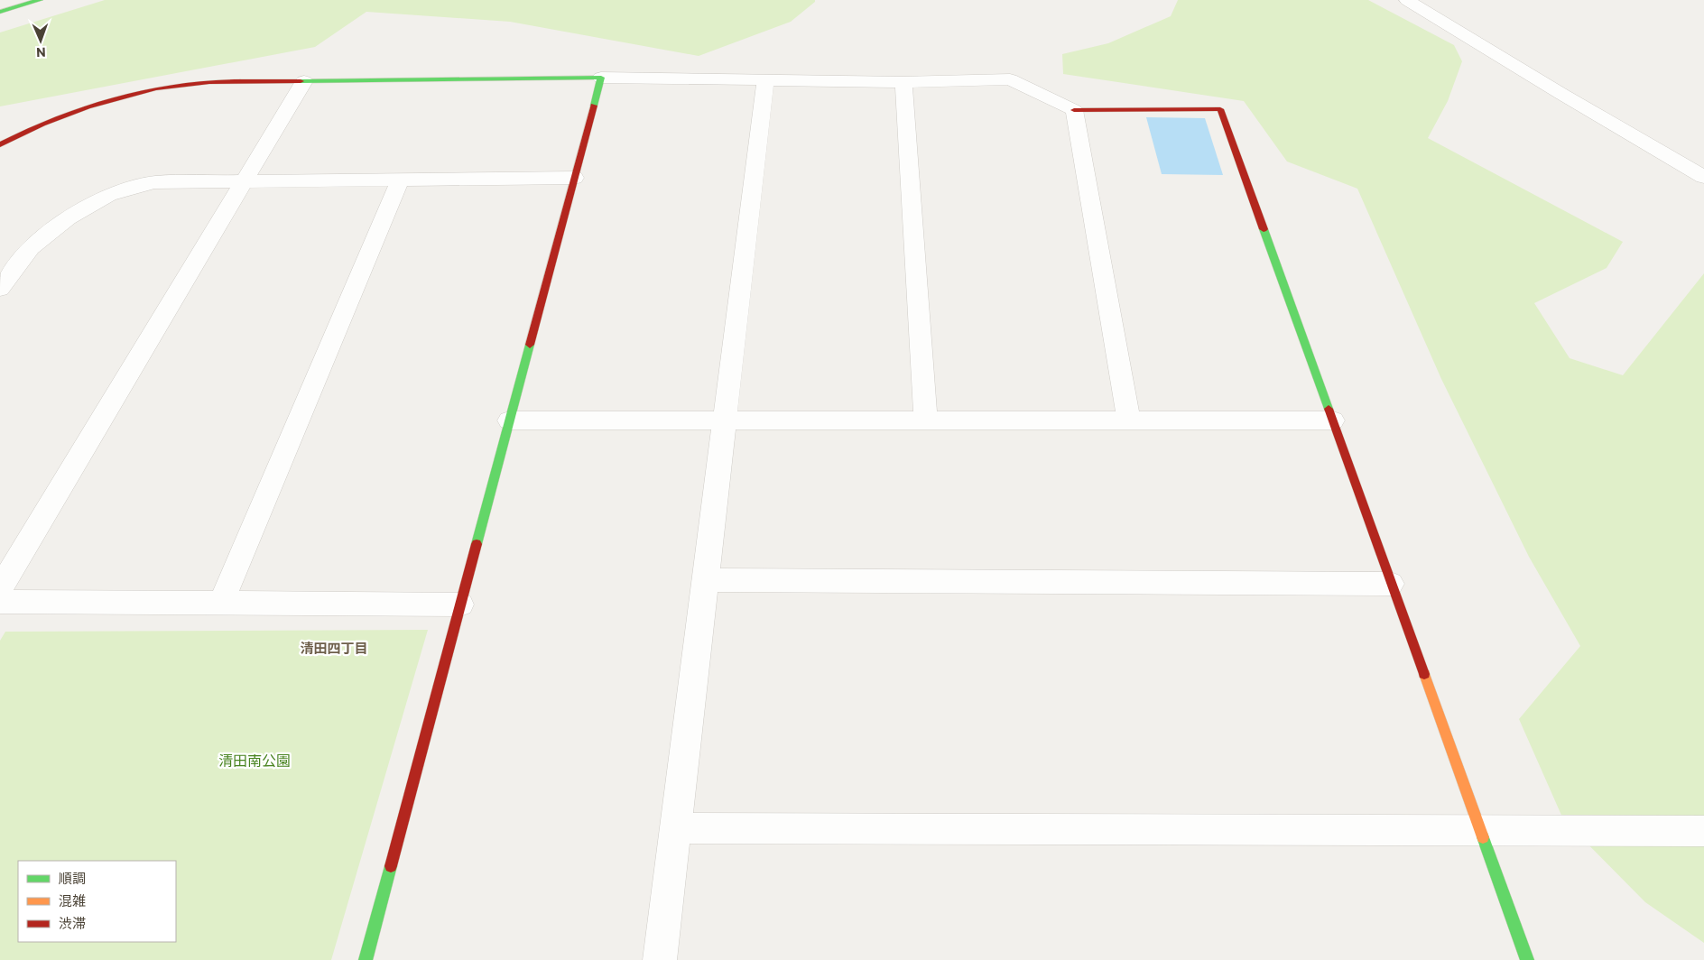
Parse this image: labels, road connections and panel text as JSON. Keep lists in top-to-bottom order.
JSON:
{
  "districts": ["清田四丁目"],
  "parks": ["清田南公園"],
  "legend": ["順調", "混雑", "渋滞"],
  "north": "bottom"
}
